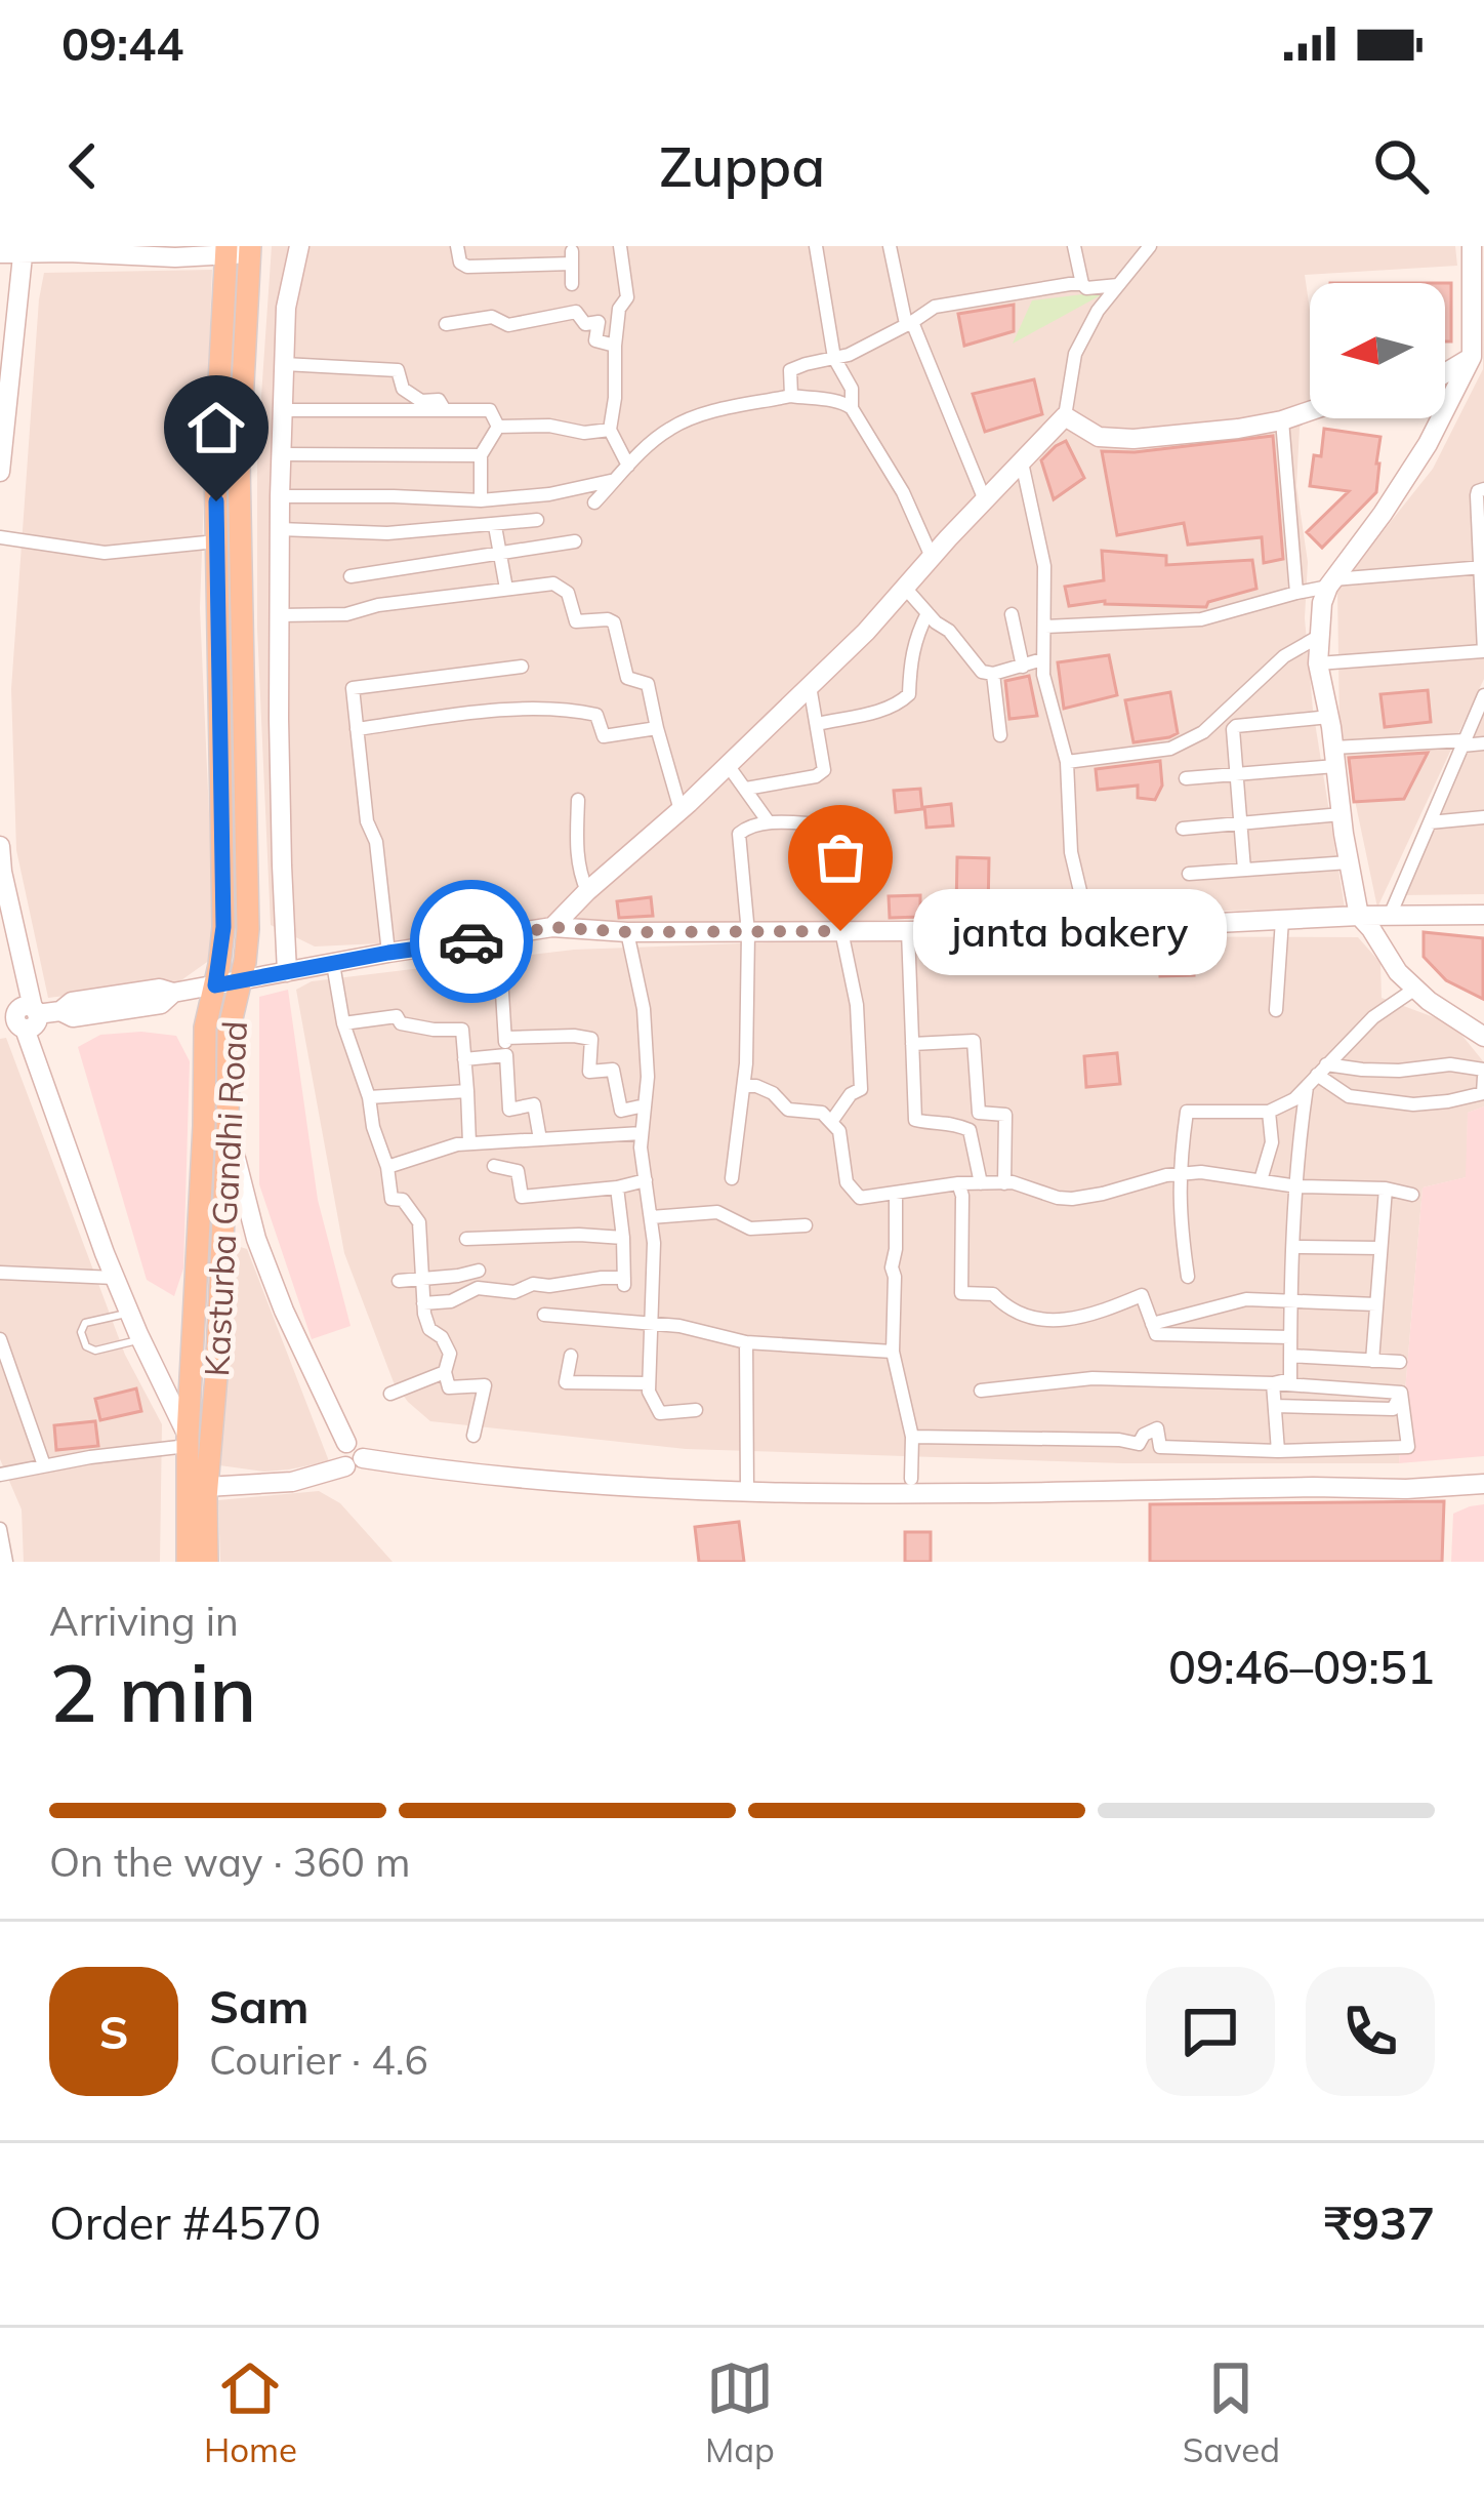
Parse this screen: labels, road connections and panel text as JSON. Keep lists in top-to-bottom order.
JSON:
{
  "streets": {
    "main road": ["Kasturba Gandhi Road"]
  },
  "places": ["janta bakery"],
  "north": "left",
  "page": {
    "status": "09:44",
    "header": "Zuppa",
    "bubble": "janta bakery",
    "heading": ["2 min", "Arriving in", "09:46–09:51"],
    "panel": [
      "Sam",
      "Courier · 4.6",
      "Order #4570",
      "₹937"
    ],
    "bar": "On the way · 360 m",
    "round": "S",
    "tabs": ["Home", "Map", "Saved"]
  }
}
